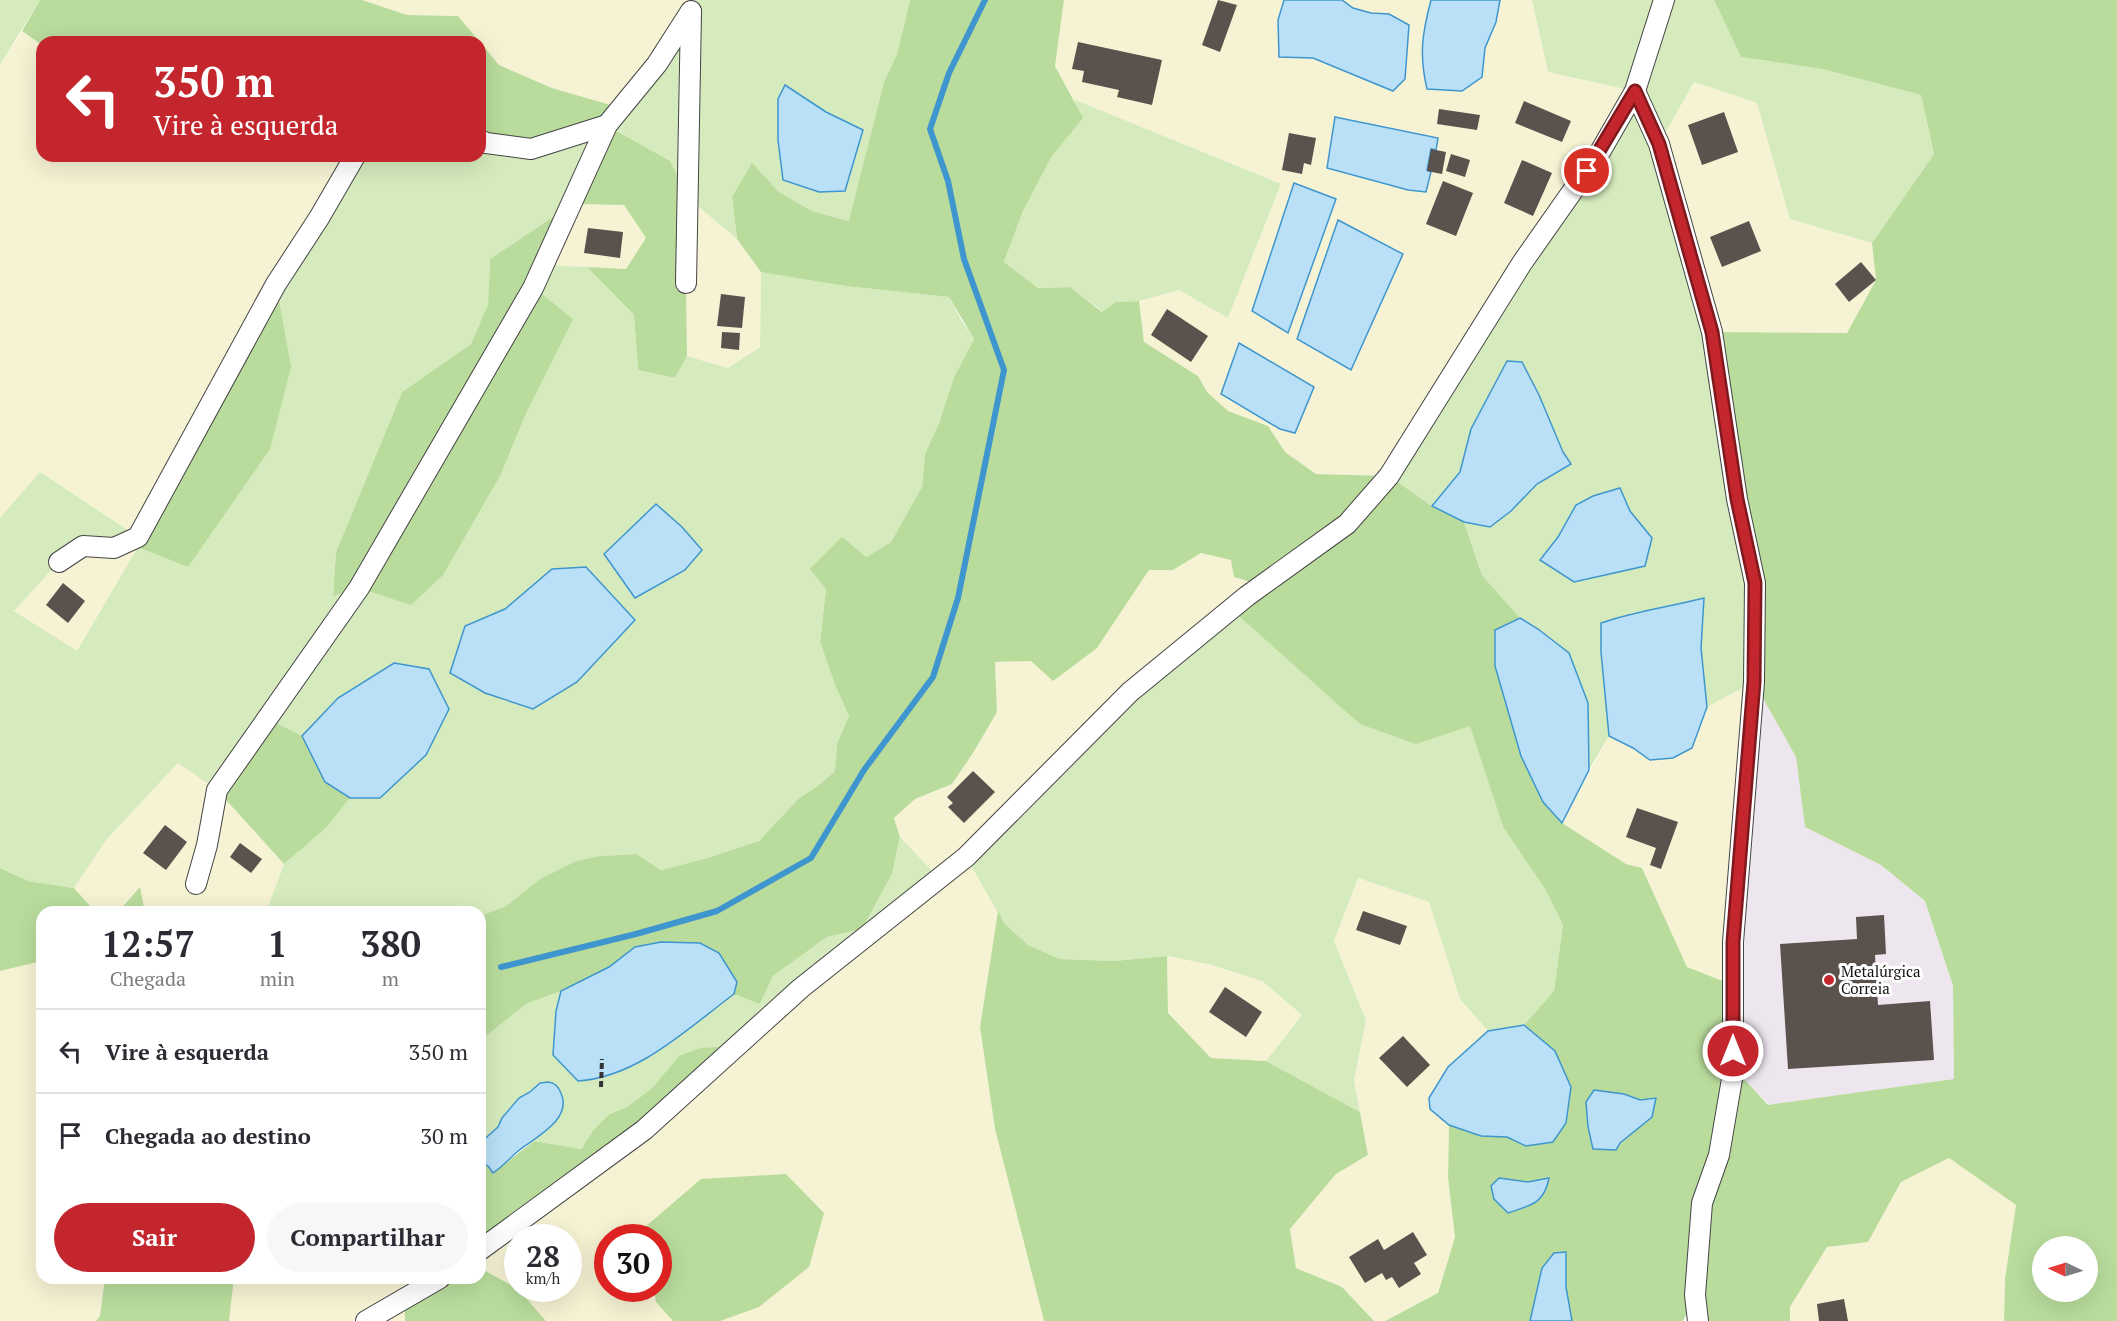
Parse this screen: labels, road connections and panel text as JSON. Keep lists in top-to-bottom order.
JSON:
{
  "places": ["Metalúrgica Correia"],
  "north": "left",
  "page": {
    "turn": ["350 m", "Vire à esquerda"],
    "eta": [
      "12:57",
      "Chegada",
      "1",
      "min",
      "380",
      "m"
    ],
    "list": [
      {
        "name": "Vire à esquerda",
        "value": "350 m"
      },
      {
        "name": "Chegada ao destino",
        "value": "30 m"
      }
    ],
    "buttons": ["Sair", "Compartilhar"],
    "speed": "28 km/h",
    "limit": "30"
  }
}
